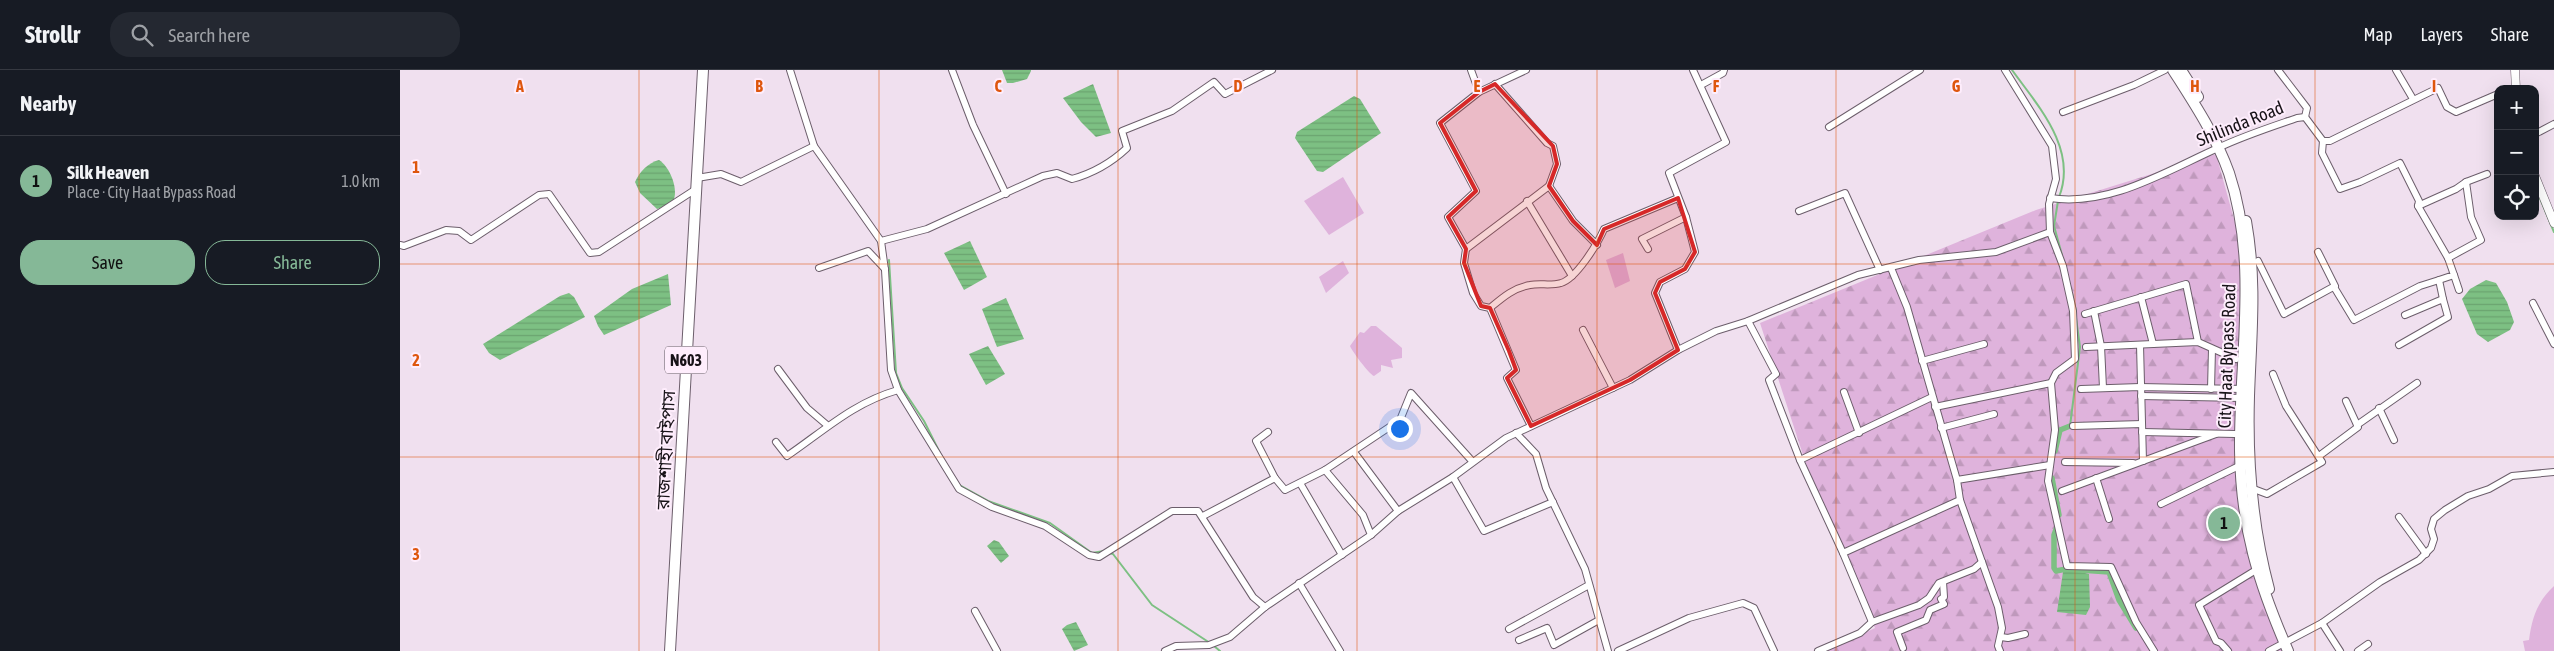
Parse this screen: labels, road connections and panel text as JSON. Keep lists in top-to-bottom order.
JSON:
{
  "streets": {
    "main road": ["City Haat Bypass Road", "N603", "রাজশাহী বাইপাস"],
    "street": ["Shilinda Road"]
  },
  "crossings": [
    ["Shilinda Road", "City Haat Bypass Road"]
  ],
  "page": {
    "header": "Strollr",
    "search": "Search here",
    "nav": ["Map", "Layers", "Share"],
    "heading": "Nearby",
    "map_buttons": ["+", "−"],
    "list": [
      {
        "mark": "1",
        "name": "Silk Heaven",
        "note": "Place · City Haat Bypass Road",
        "value": "1.0 km"
      }
    ],
    "buttons": ["Save", "Share"],
    "pins": "1"
  },
  "grid": {
    "columns": [
      "A",
      "B",
      "C",
      "D",
      "E",
      "F",
      "G",
      "H",
      "I"
    ],
    "rows": ["1", "2", "3"]
  }
}
